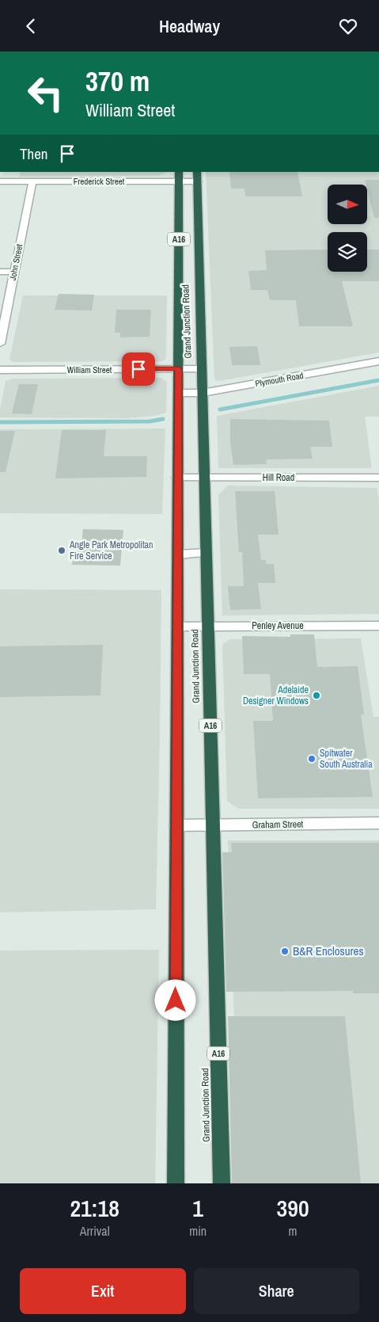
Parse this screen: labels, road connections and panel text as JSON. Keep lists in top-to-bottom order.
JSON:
{
  "streets": {
    "highway": ["A16", "Grand Junction Road"],
    "street": [
      "Frederick Street",
      "John Street",
      "William Street",
      "Plymouth Road",
      "Hill Road",
      "Penley Avenue",
      "Graham Street"
    ]
  },
  "crossings": [
    ["Frederick Street", "John Street"],
    ["Frederick Street", "Grand Junction Road"],
    ["Grand Junction Road", "William Street"],
    ["Grand Junction Road", "Plymouth Road"],
    ["Grand Junction Road", "Hill Road"],
    ["Grand Junction Road", "Penley Avenue"],
    ["Grand Junction Road", "Graham Street"]
  ],
  "places": [
    "Angle Park Metropolitan Fire Service",
    "Adelaide Designer Windows",
    "Spitwater South Australia",
    "B&R Enclosures"
  ],
  "north": "right",
  "page": {
    "header": "Headway",
    "turn": ["370 m", "William Street"],
    "then": "Then",
    "eta": [
      "21:18",
      "Arrival",
      "1",
      "min",
      "390",
      "m"
    ],
    "buttons": ["Exit", "Share"]
  }
}
